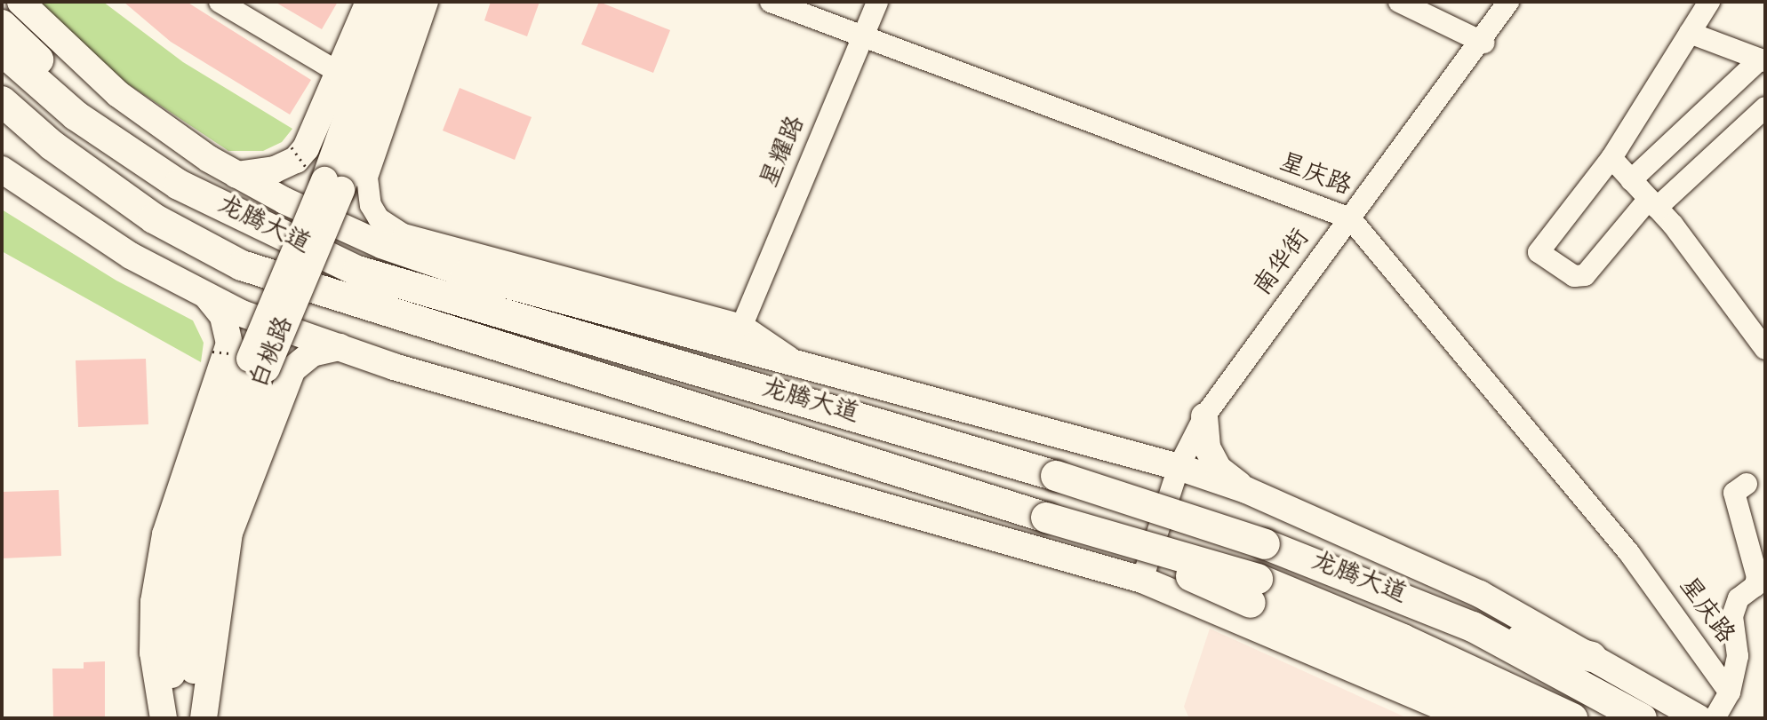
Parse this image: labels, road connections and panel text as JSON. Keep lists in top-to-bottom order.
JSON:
{
  "streets": {
    "highway": ["龙腾大道"],
    "main road": ["白桃路"],
    "street": ["星耀路", "星庆路", "南华街"]
  },
  "crossings": [
    ["星耀路", "星庆路"],
    ["星庆路", "南华街"]
  ]
}
